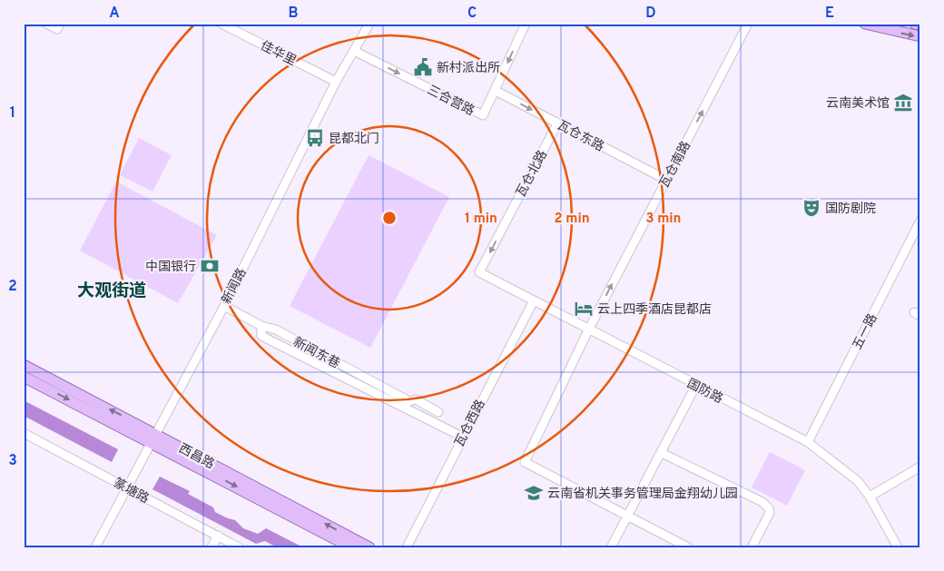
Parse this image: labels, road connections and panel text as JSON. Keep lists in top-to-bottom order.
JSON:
{
  "streets": {
    "main road": ["西昌路"],
    "street": [
      "佳华里",
      "三合营路",
      "瓦仓东路",
      "瓦仓南路",
      "瓦仓北路",
      "新闻路",
      "五一路",
      "新闻东巷",
      "国防路",
      "瓦仓西路",
      "篆塘路"
    ]
  },
  "crossings": [
    ["佳华里", "新闻路"],
    ["三合营路", "瓦仓东路"],
    ["三合营路", "新闻路"],
    ["瓦仓东路", "瓦仓南路"],
    ["瓦仓东路", "瓦仓北路"],
    ["瓦仓南路", "国防路"],
    ["瓦仓北路", "国防路"],
    ["新闻路", "新闻东巷"],
    ["新闻路", "西昌路"],
    ["新闻路", "篆塘路"],
    ["五一路", "国防路"],
    ["国防路", "瓦仓西路"]
  ],
  "one_way": ["瓦仓东路", "瓦仓南路", "瓦仓北路"],
  "districts": ["大观街道"],
  "places": {
    "public building": ["新村派出所"],
    "museum": ["云南美术馆"],
    "bus stop": ["昆都北门"],
    "theatre": ["国防剧院"],
    "bank": ["中国银行"],
    "hotel": ["云上四季酒店昆都店"],
    "school or university": ["云南省机关事务管理局金翔幼儿园"]
  },
  "grid": {
    "columns": [
      "A",
      "B",
      "C",
      "D",
      "E"
    ],
    "rows": ["1", "2", "3"]
  },
  "rings": ["1 min", "2 min", "3 min"]
}
